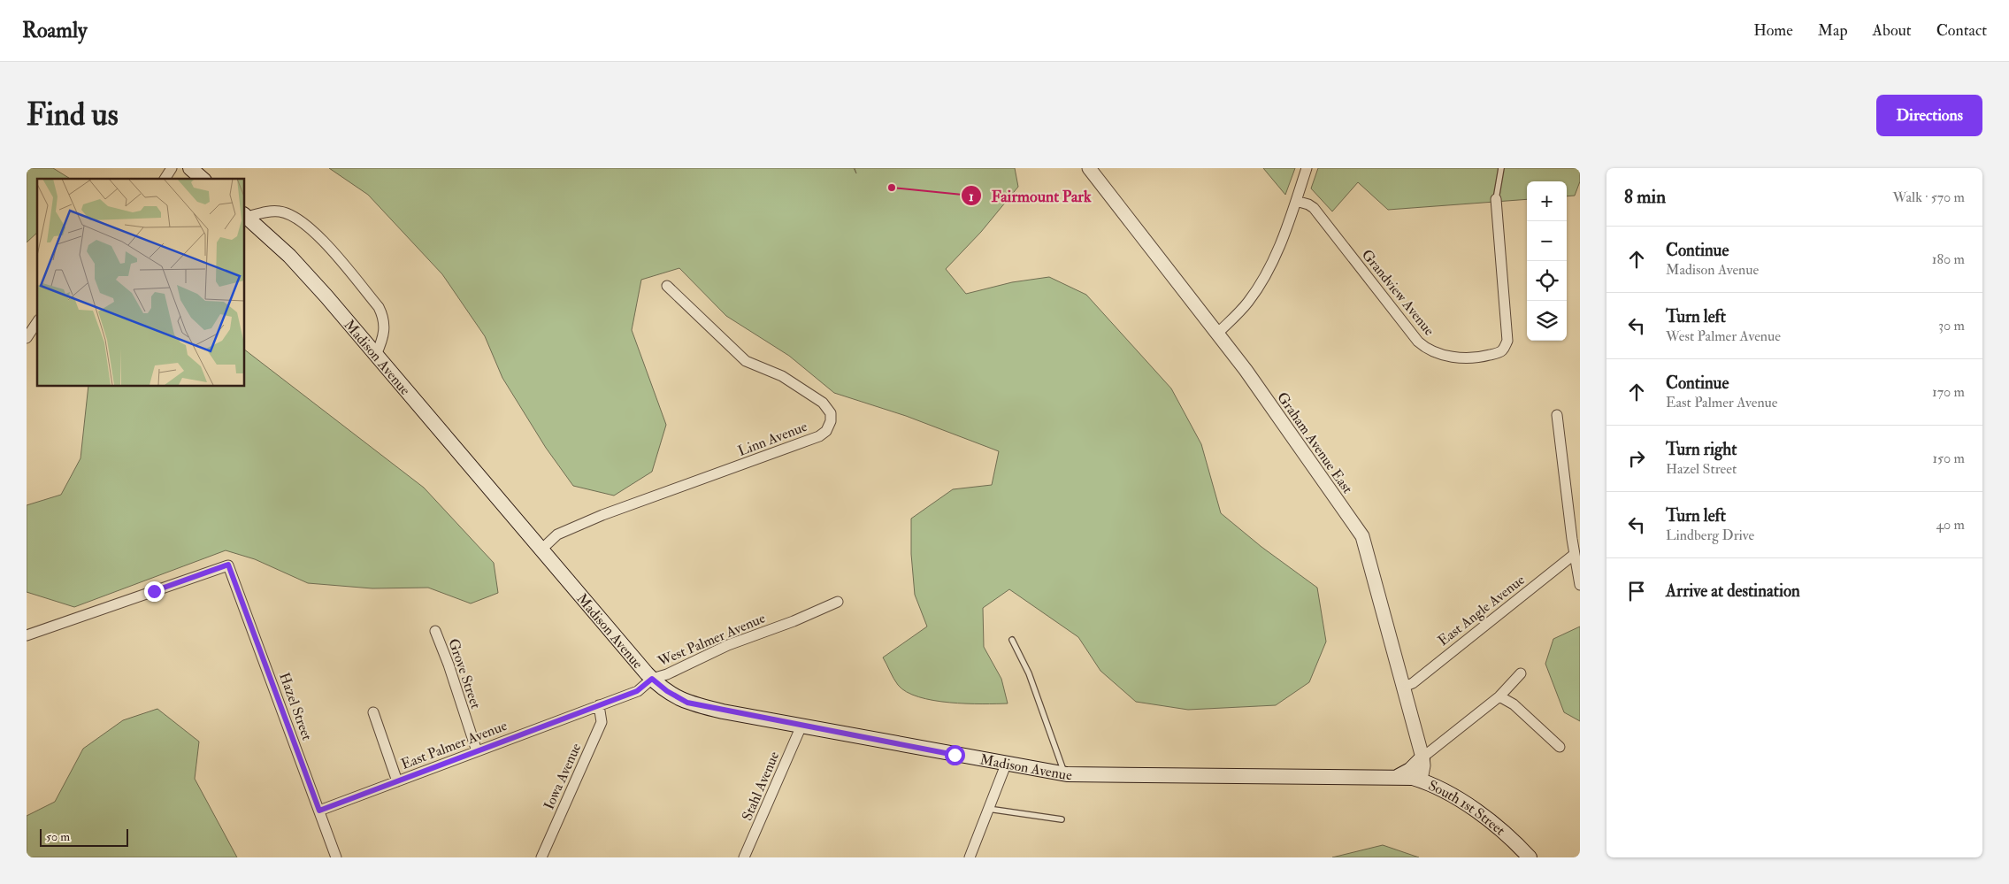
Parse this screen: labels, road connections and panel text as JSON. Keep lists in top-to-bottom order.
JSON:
{
  "streets": {
    "main road": ["Madison Avenue", "South 1st Street"],
    "street": [
      "Grandview Avenue",
      "Linn Avenue",
      "Graham Avenue East",
      "East Angle Avenue",
      "West Palmer Avenue",
      "Grove Street",
      "Hazel Street",
      "East Palmer Avenue",
      "Iowa Avenue",
      "Stahl Avenue"
    ]
  },
  "crossings": [
    ["Madison Avenue", "Linn Avenue"],
    ["Madison Avenue", "Graham Avenue East"],
    ["Madison Avenue", "West Palmer Avenue"],
    ["Madison Avenue", "Stahl Avenue"],
    ["Madison Avenue", "South 1st Street"],
    ["Graham Avenue East", "East Angle Avenue"],
    ["Graham Avenue East", "South 1st Street"],
    ["West Palmer Avenue", "East Palmer Avenue"],
    ["West Palmer Avenue", "Iowa Avenue"],
    ["Grove Street", "East Palmer Avenue"],
    ["Hazel Street", "East Palmer Avenue"],
    ["East Palmer Avenue", "Iowa Avenue"]
  ],
  "places": ["Fairmount Park"],
  "scale_bar": "50 m",
  "page": {
    "header": "Roamly",
    "nav": [
      "Home",
      "Map",
      "About",
      "Contact"
    ],
    "buttons": "Directions",
    "title": "Find us",
    "heading": ["8 min", "Walk · 570 m"],
    "map_buttons": ["+", "−"],
    "list": [
      ["Continue", "Madison Avenue", "180 m"],
      ["Turn left", "West Palmer Avenue", "30 m"],
      ["Continue", "East Palmer Avenue", "170 m"],
      ["Turn right", "Hazel Street", "150 m"],
      ["Turn left", "Lindberg Drive", "40 m"],
      "Arrive at destination"
    ],
    "scale": "50 m"
  }
}
